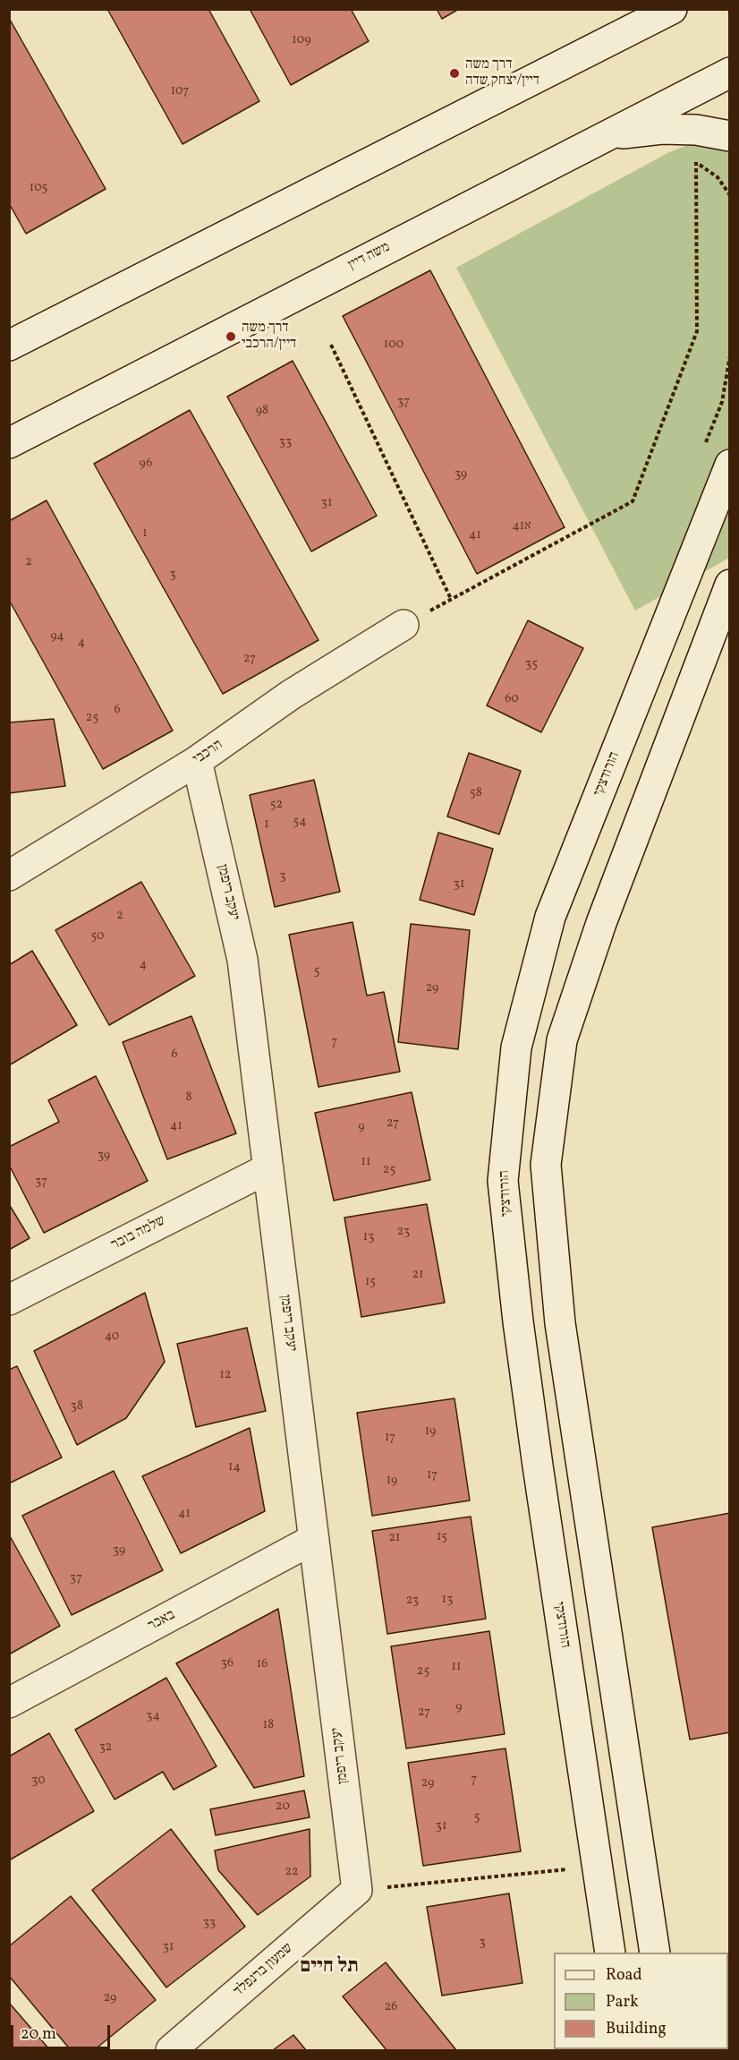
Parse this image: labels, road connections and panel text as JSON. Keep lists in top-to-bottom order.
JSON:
{
  "streets": {
    "street": [
      "משה דיין",
      "הרכבי",
      "הורודצקי",
      "יעקב ריפמן",
      "שלמה בובר",
      "באכר",
      "שמעון ברנפלד"
    ]
  },
  "crossings": [
    ["הרכבי", "יעקב ריפמן"],
    ["יעקב ריפמן", "שלמה בובר"],
    ["יעקב ריפמן", "באכר"],
    ["יעקב ריפמן", "שמעון ברנפלד"]
  ],
  "districts": ["תל חיים"],
  "places": ["דרך משה דיין/יצחק שדה", "דרך משה דיין/הרכבי"],
  "house_numbers": [
    "109",
    "107",
    "105",
    "100",
    "37",
    "98",
    "33",
    "96",
    "39",
    "31",
    "41א",
    "1",
    "41",
    "2",
    "3",
    "94",
    "4",
    "27",
    "35",
    "60",
    "6",
    "25",
    "58",
    "52",
    "54",
    "1",
    "3",
    "31",
    "2",
    "50",
    "4",
    "5",
    "29",
    "7",
    "6",
    "8",
    "27",
    "41",
    "9",
    "39",
    "11",
    "25",
    "37",
    "23",
    "13",
    "21",
    "15",
    "40",
    "12",
    "38",
    "19",
    "17",
    "14",
    "17",
    "19",
    "41",
    "15",
    "21",
    "39",
    "37",
    "13",
    "23",
    "36",
    "16",
    "11",
    "25",
    "9",
    "27",
    "34",
    "18",
    "32",
    "7",
    "30",
    "29",
    "20",
    "5",
    "31",
    "22",
    "33",
    "3",
    "31",
    "29",
    "26"
  ],
  "legend": ["Road", "Park", "Building"],
  "scale_bar": "20 m"
}
